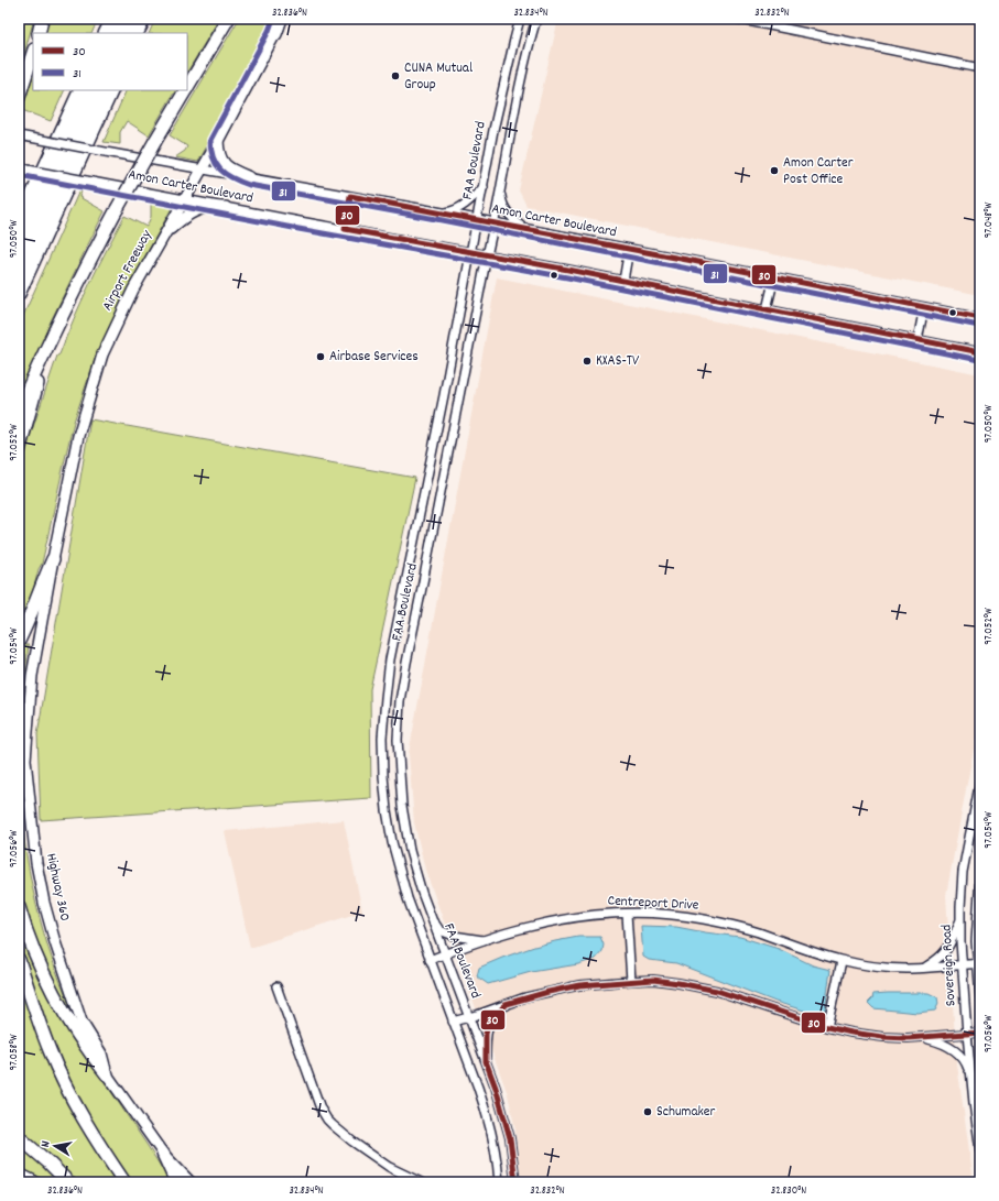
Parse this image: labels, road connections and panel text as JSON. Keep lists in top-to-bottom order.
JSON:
{
  "streets": {
    "main road": ["Airport Freeway", "Highway 360"],
    "street": [
      "FAA Boulevard",
      "Amon Carter Boulevard",
      "Centreport Drive",
      "Sovereign Road"
    ]
  },
  "crossings": [
    ["FAA Boulevard", "Amon Carter Boulevard"],
    ["FAA Boulevard", "Centreport Drive"],
    ["Amon Carter Boulevard", "Airport Freeway"],
    ["Airport Freeway", "Highway 360"],
    ["Centreport Drive", "Sovereign Road"]
  ],
  "places": [
    "CUNA Mutual Group",
    "Amon Carter Post Office",
    "Airbase Services",
    "KXAS-TV",
    "Schumaker"
  ],
  "lines": ["transit line 31", "transit line 30"],
  "legend": ["30", "31"],
  "north": "left",
  "coordinates": [
    "32.836°N",
    "32.834°N",
    "32.832°N",
    "97.048°W",
    "97.050°W",
    "97.052°W",
    "97.054°W",
    "97.056°W",
    "97.058°W",
    "32.830°N"
  ]
}
